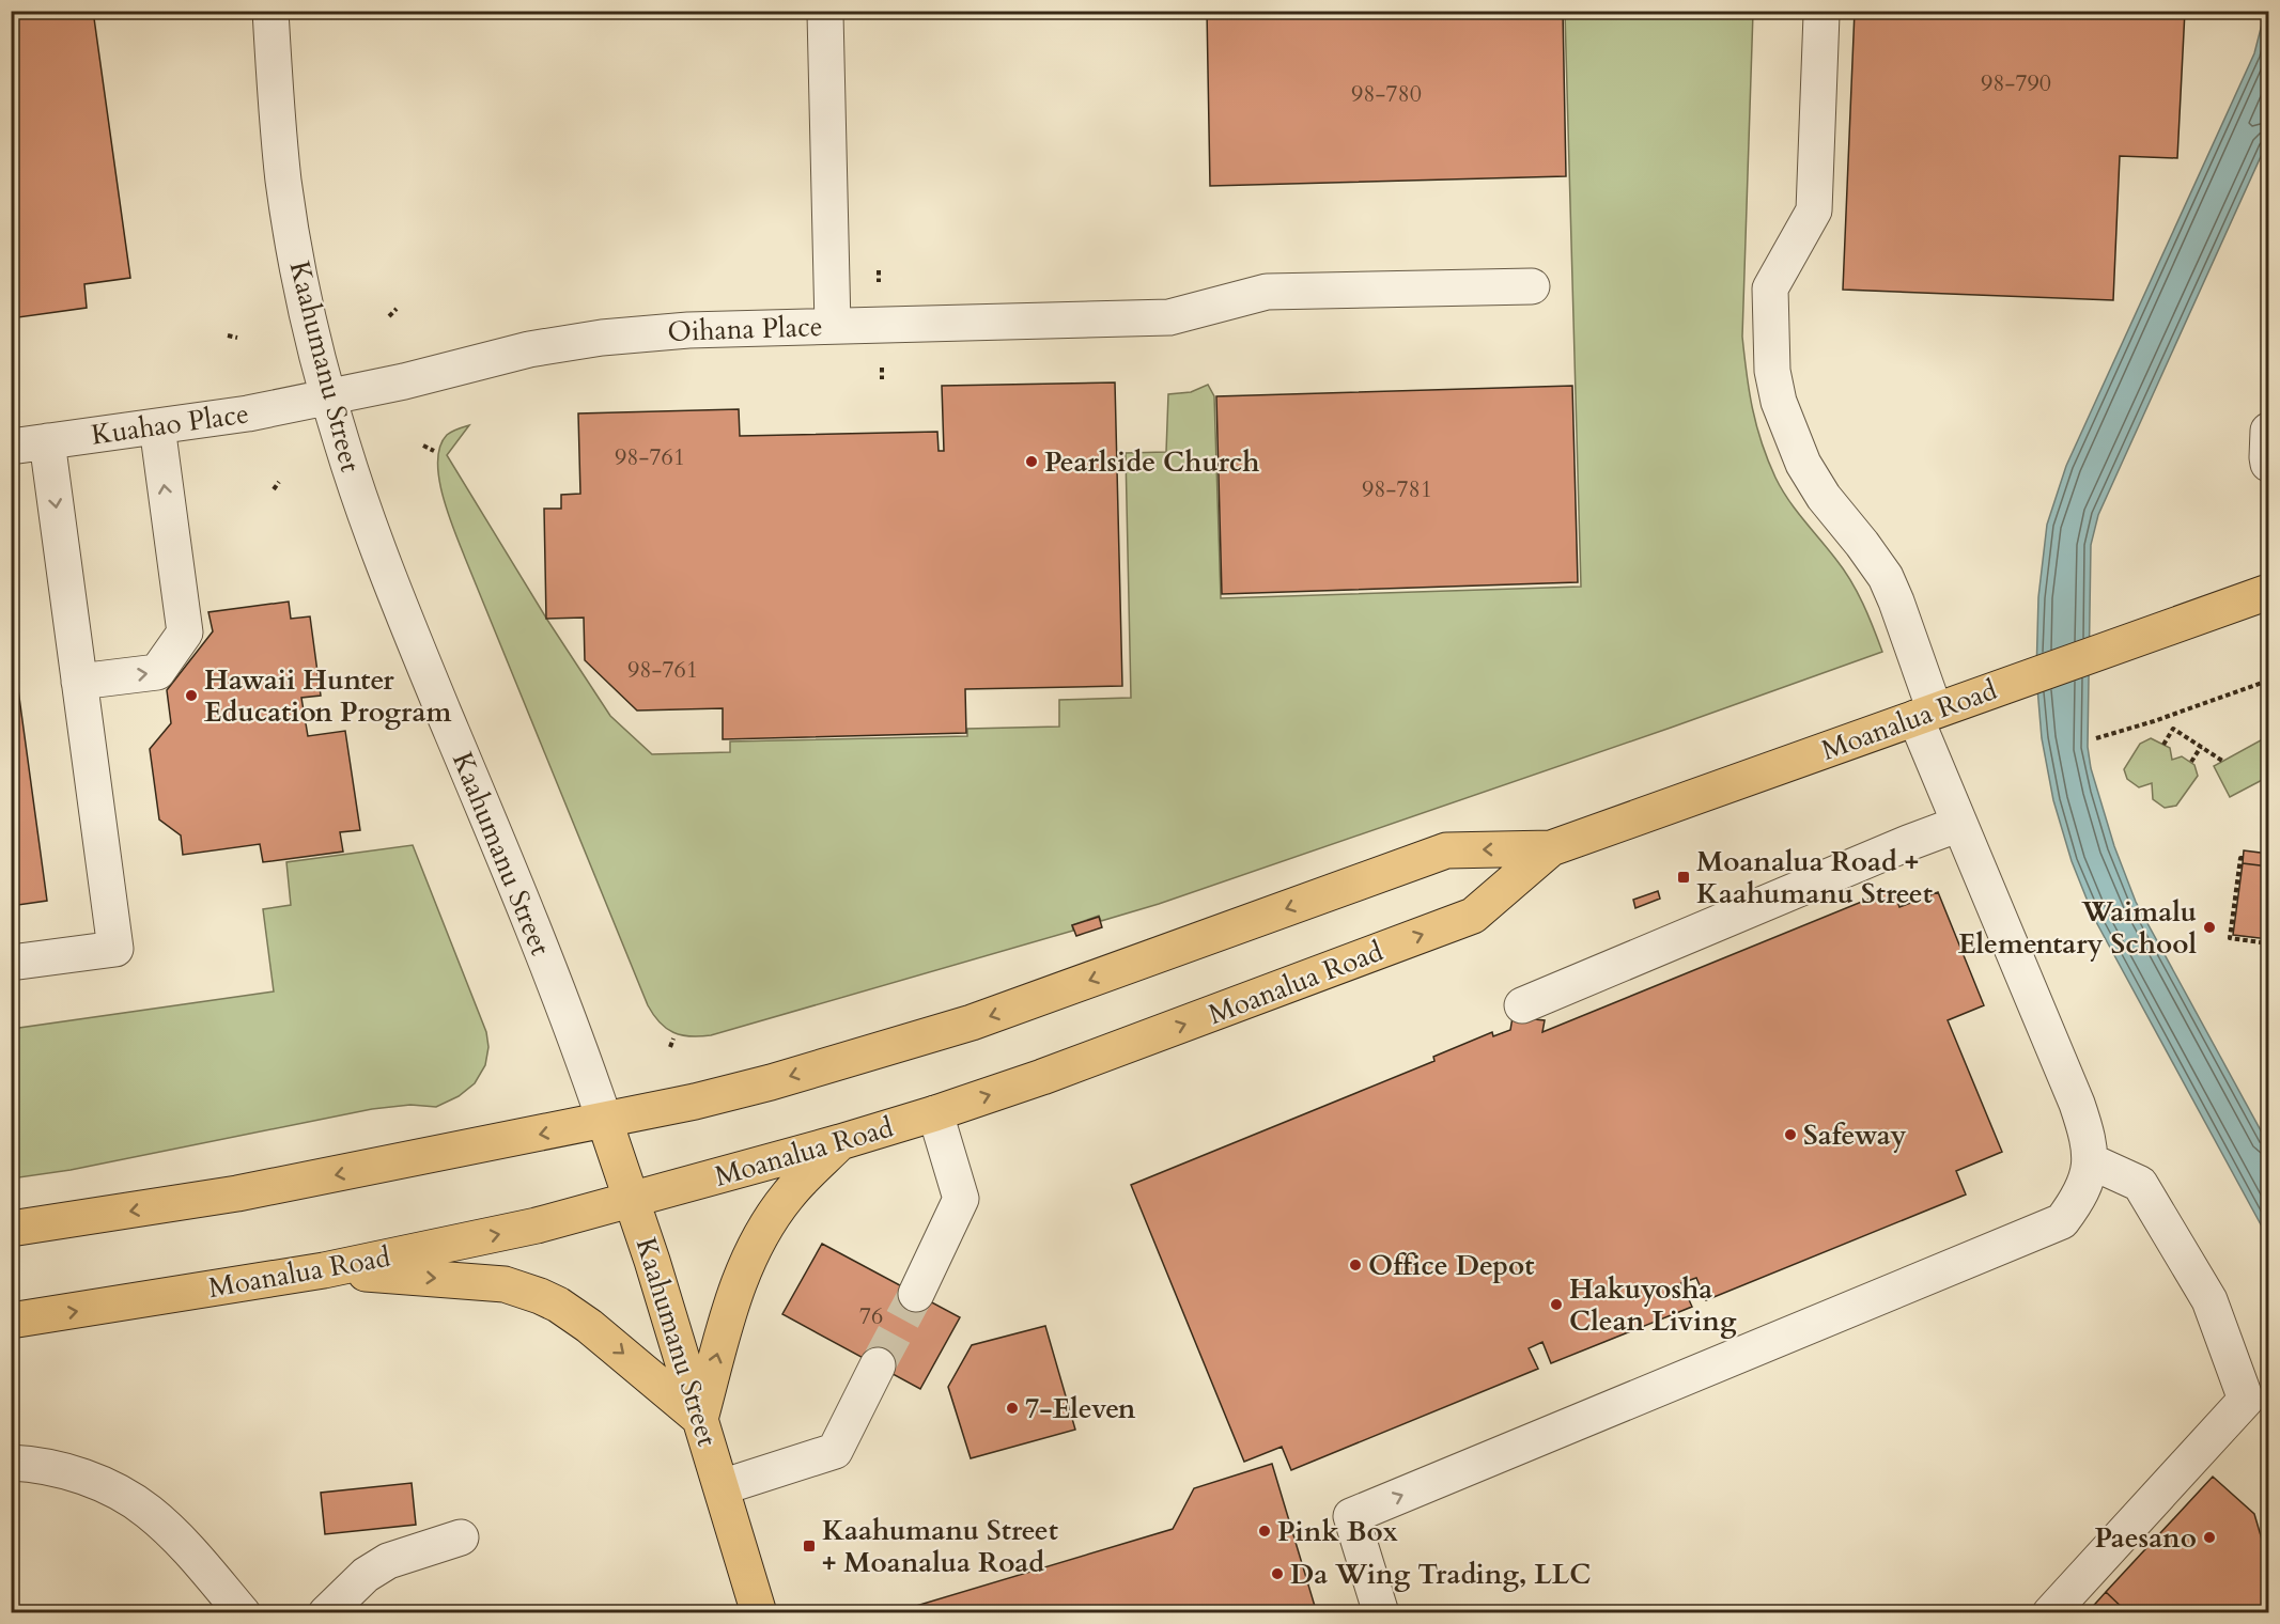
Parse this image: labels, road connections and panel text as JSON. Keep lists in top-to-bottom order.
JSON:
{
  "streets": {
    "main road": ["Kaahumanu Street", "Moanalua Road"],
    "street": ["Oihana Place", "Kuahao Place"]
  },
  "crossings": [
    ["Oihana Place", "Kaahumanu Street"],
    ["Oihana Place", "Kuahao Place"],
    ["Kaahumanu Street", "Kuahao Place"],
    ["Kaahumanu Street", "Moanalua Road"]
  ],
  "places": {
    "other": [
      "Pearlside Church",
      "Hawaii Hunter Education Program",
      "Waimalu Elementary School",
      "Safeway",
      "Office Depot",
      "Hakuyosha Clean Living",
      "7-Eleven",
      "Pink Box",
      "Paesano",
      "Da Wing Trading, LLC"
    ],
    "transit": ["Moanalua Road + Kaahumanu Street", "Kaahumanu Street + Moanalua Road"]
  },
  "house_numbers": [
    "98-790",
    "98-780",
    "98-761",
    "98-781",
    "98-761",
    "76"
  ]
}
